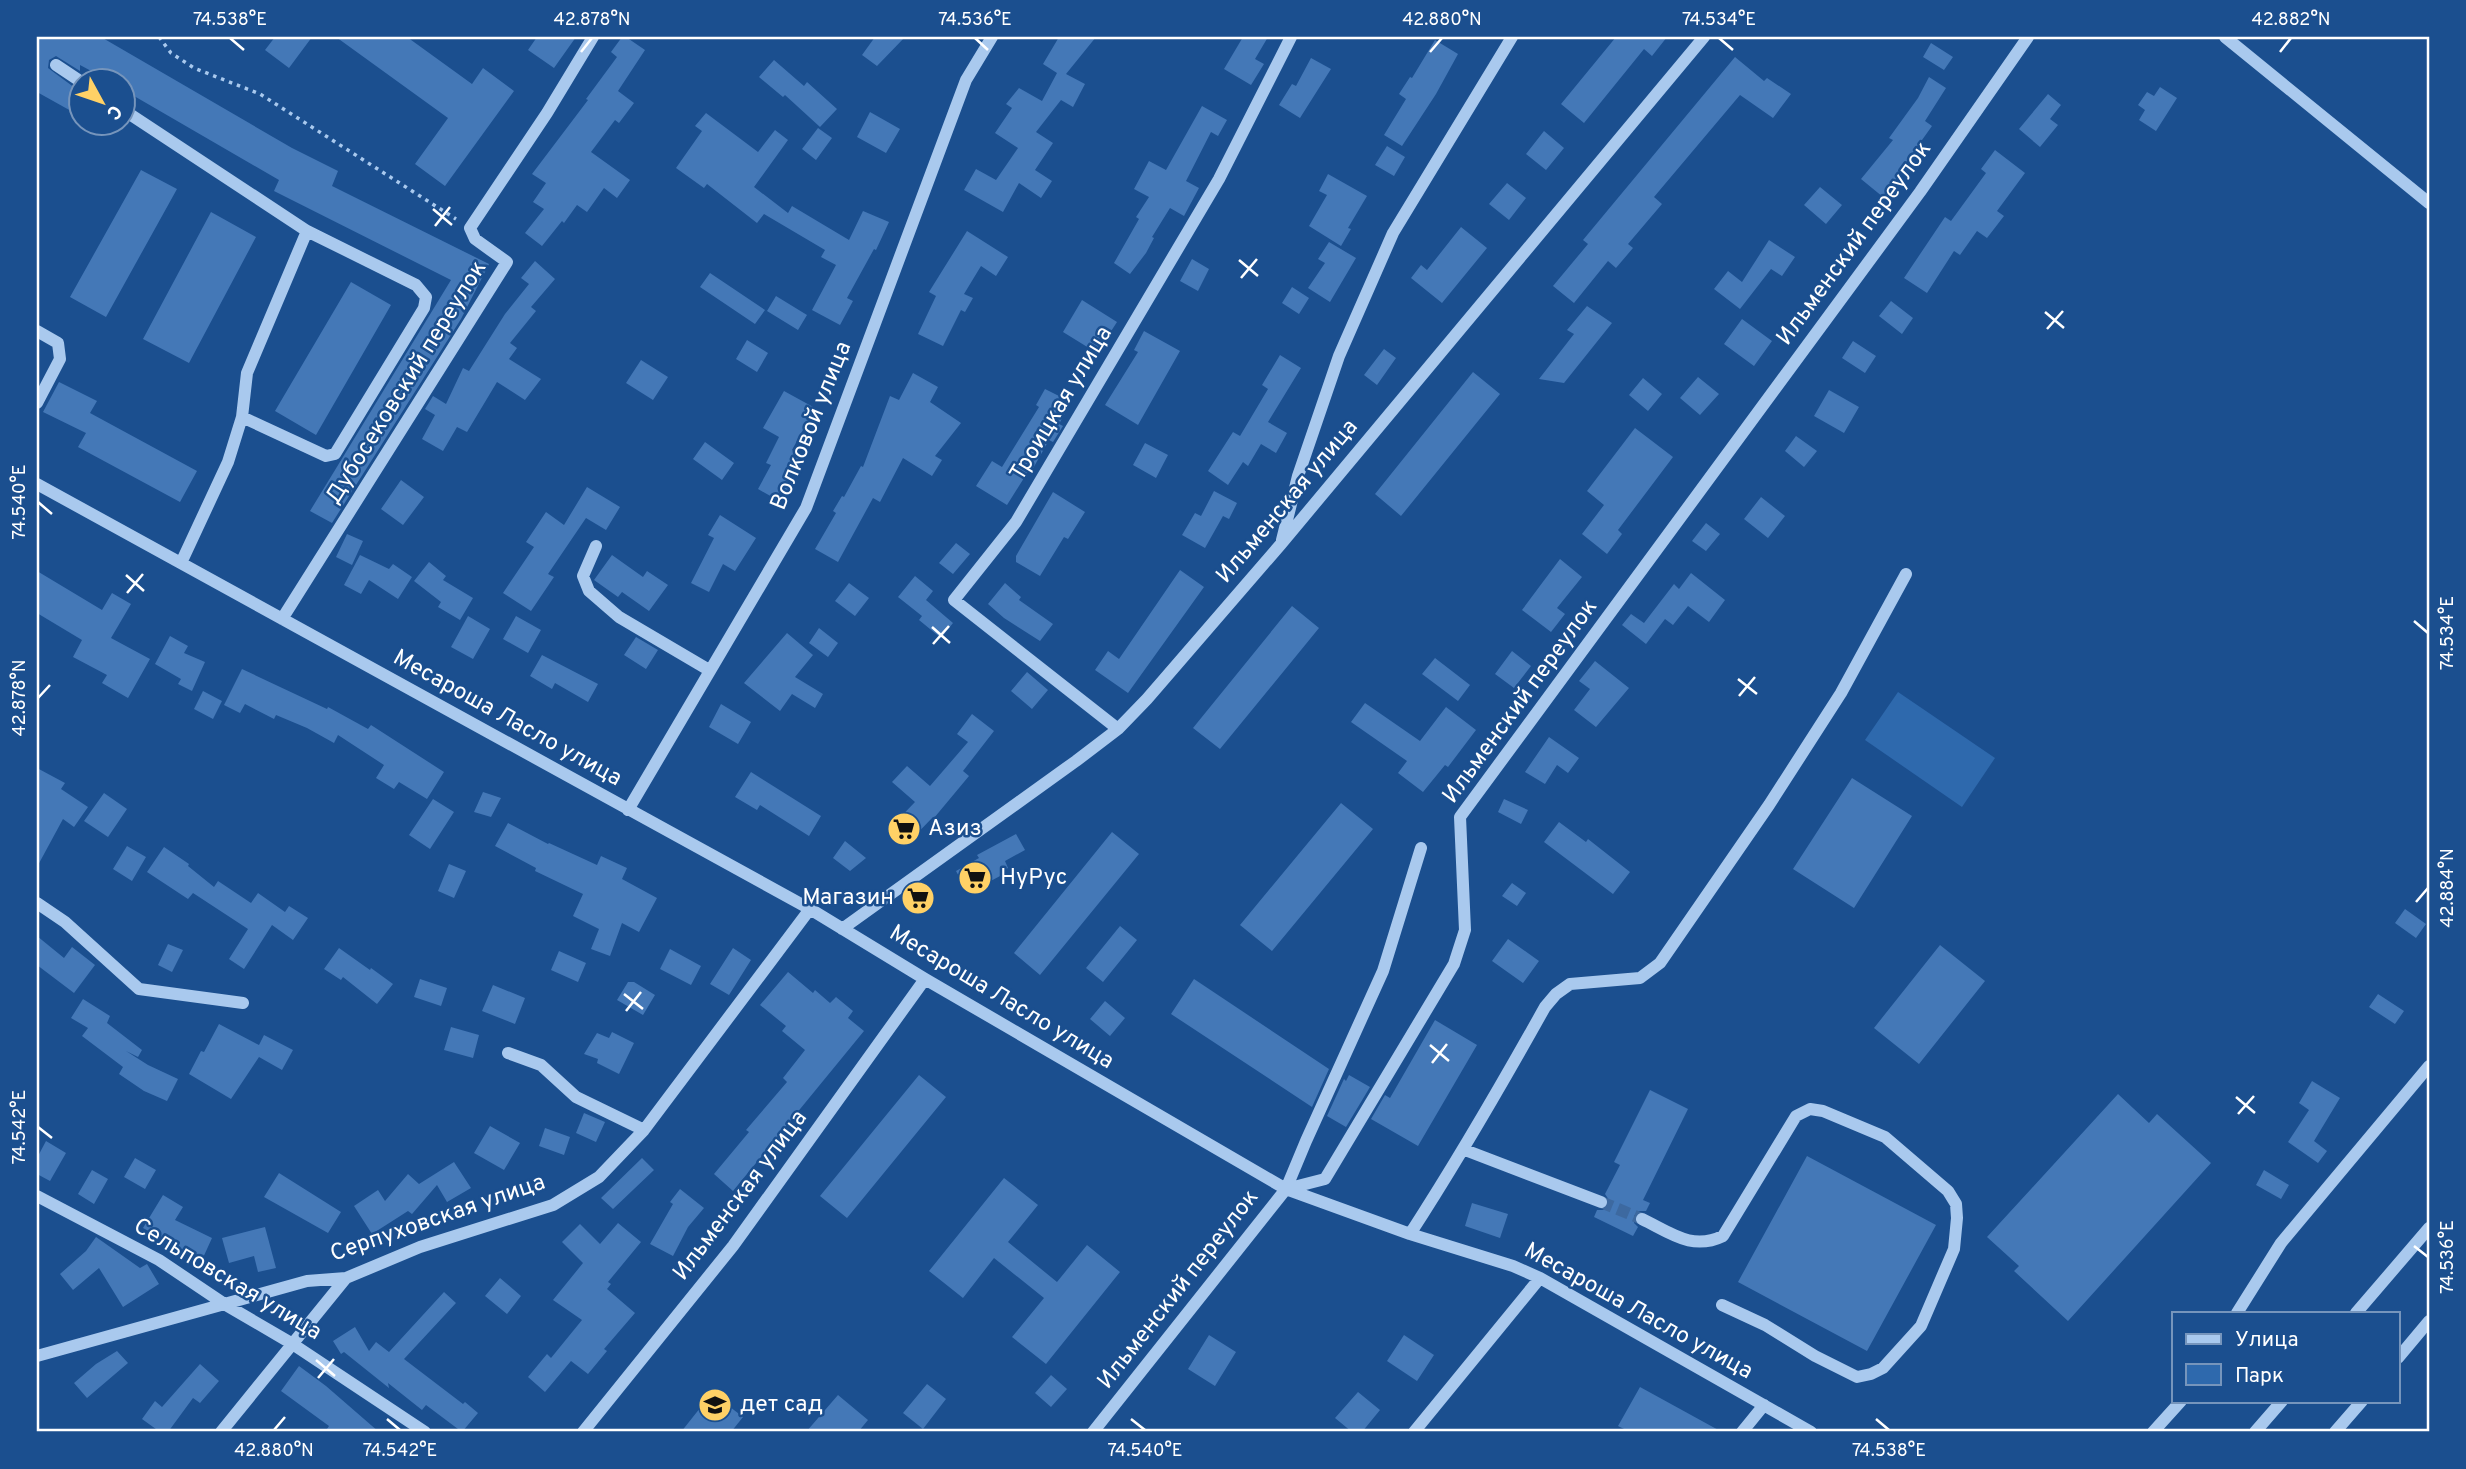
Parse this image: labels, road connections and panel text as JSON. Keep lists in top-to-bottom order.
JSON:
{
  "streets": {
    "street": [
      "Ильменский переулок",
      "Дубосековский переулок",
      "Троицкая улица",
      "Волковой улица",
      "Ильменская улица",
      "Месароша Ласло улица",
      "Серпуховская улица",
      "Сельповская улица"
    ]
  },
  "crossings": [
    ["Ильменский переулок", "Месароша Ласло улица"],
    ["Дубосековский переулок", "Месароша Ласло улица"],
    ["Троицкая улица", "Ильменская улица"],
    ["Волковой улица", "Месароша Ласло улица"],
    ["Ильменская улица", "Месароша Ласло улица"],
    ["Месароша Ласло улица", "Серпуховская улица"],
    ["Серпуховская улица", "Сельповская улица"]
  ],
  "places": {
    "supermarket": ["Азиз", "НуРус", "Магазин"],
    "school or university": ["дет сад"]
  },
  "legend": ["Улица", "Парк"],
  "north": "bottom right",
  "coordinates": [
    "74.538°E",
    "42.878°N",
    "74.536°E",
    "42.880°N",
    "74.534°E",
    "42.882°N",
    "74.540°E",
    "42.884°N",
    "74.542°E"
  ]
}
